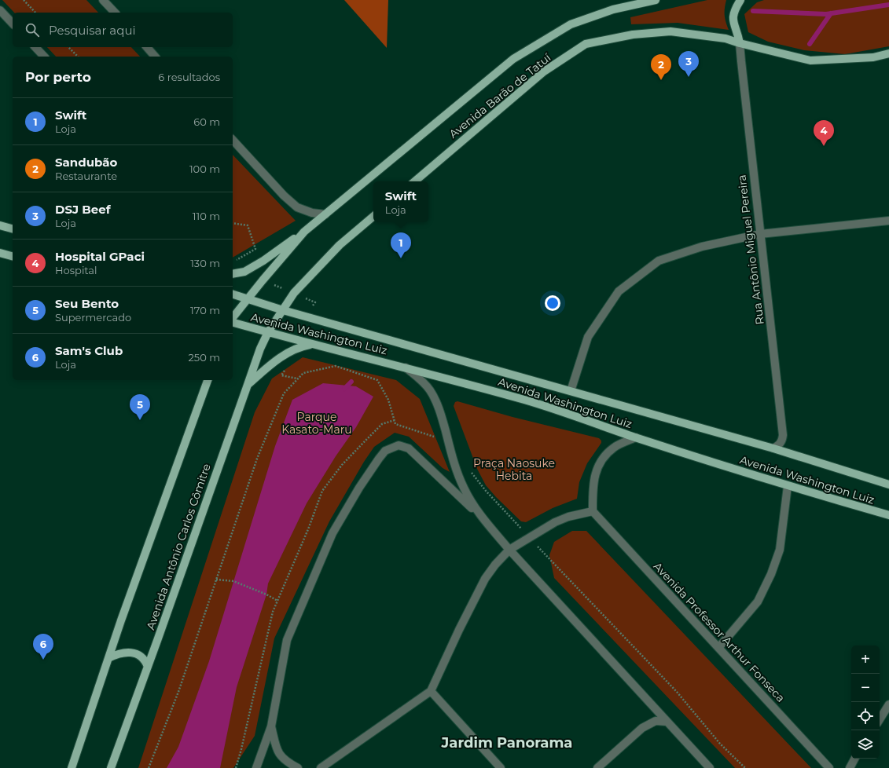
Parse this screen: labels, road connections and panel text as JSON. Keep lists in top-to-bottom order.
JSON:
{
  "streets": {
    "main road": ["Avenida Barão de Tatuí", "Avenida Washington Luiz", "Avenida Antônio Carlos Cômitre"],
    "street": ["Rua Antônio Miguel Pereira", "Avenida Professor Arthur Fonseca"]
  },
  "crossings": [
    ["Avenida Barão de Tatuí", "Rua Antônio Miguel Pereira"],
    ["Avenida Barão de Tatuí", "Avenida Washington Luiz"],
    ["Rua Antônio Miguel Pereira", "Avenida Washington Luiz"],
    ["Avenida Washington Luiz", "Avenida Antônio Carlos Cômitre"]
  ],
  "districts": ["Jardim Panorama"],
  "parks": ["Parque Kasato-Maru", "Praça Naosuke Hebita"],
  "page": {
    "search": "Pesquisar aqui",
    "pins": [
      "3",
      "2",
      "4",
      "1",
      "5",
      "6"
    ],
    "heading": ["Por perto", "6 resultados"],
    "list": [
      {
        "mark": "1",
        "name": "Swift",
        "note": "Loja",
        "value": "60 m"
      },
      {
        "mark": "2",
        "name": "Sandubão",
        "note": "Restaurante",
        "value": "100 m"
      },
      {
        "mark": "3",
        "name": "DSJ Beef",
        "note": "Loja",
        "value": "110 m"
      },
      {
        "mark": "4",
        "name": "Hospital GPaci",
        "note": "Hospital",
        "value": "130 m"
      },
      {
        "mark": "5",
        "name": "Seu Bento",
        "note": "Supermercado",
        "value": "170 m"
      },
      {
        "mark": "6",
        "name": "Sam's Club",
        "note": "Loja",
        "value": "250 m"
      }
    ],
    "popup": ["Swift", "Loja"],
    "map_buttons": ["+", "−"]
  }
}
